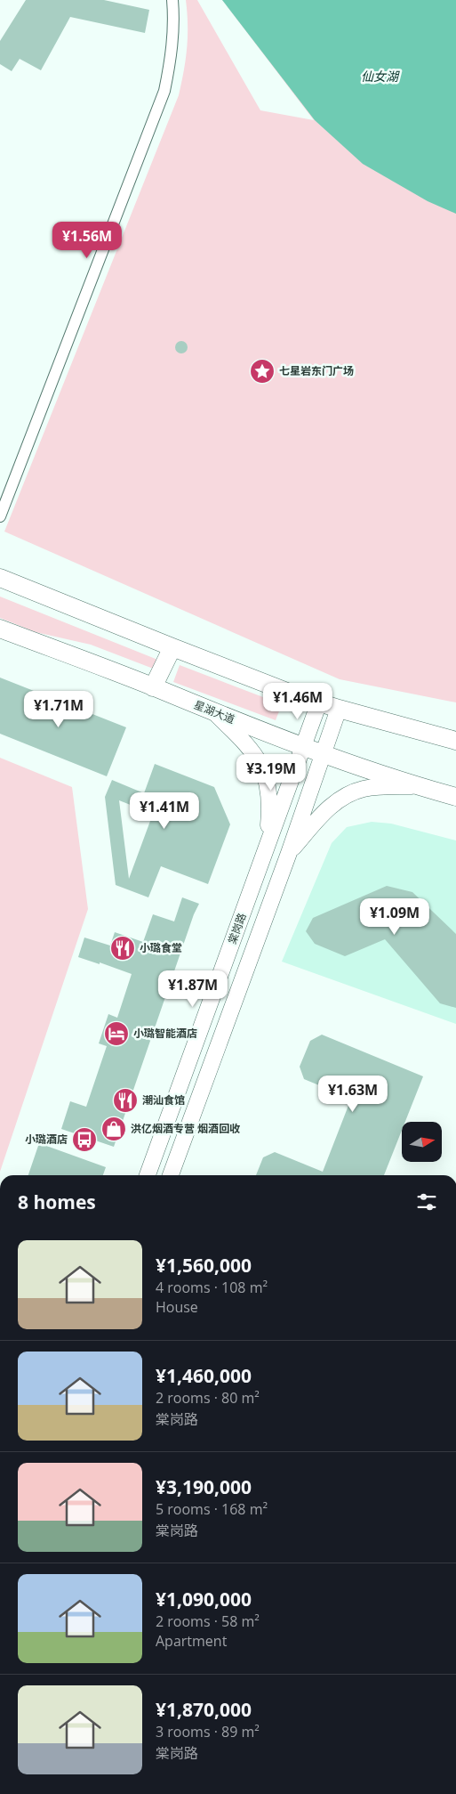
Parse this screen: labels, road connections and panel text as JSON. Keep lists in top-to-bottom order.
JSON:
{
  "streets": {
    "main road": ["星湖大道", "棠岗路"]
  },
  "crossings": [
    ["星湖大道", "棠岗路"]
  ],
  "water": ["仙女湖"],
  "places": {
    "place": ["七星岩东门广场"],
    "restaurant": ["小璐食堂", "潮汕食馆"],
    "hotel": ["小璐智能酒店"],
    "shop": ["洪亿烟酒专营 烟酒回收"],
    "bus stop": ["小璐酒店"]
  },
  "north": "right",
  "page": {
    "price": [
      "¥1.56M",
      "¥1.46M",
      "¥1.71M",
      "¥3.19M",
      "¥1.41M",
      "¥1.09M",
      "¥1.87M",
      "¥1.63M"
    ],
    "heading": "8 homes",
    "list": [
      {
        "name": "¥1,560,000",
        "note": "4 rooms · 108 m² · House"
      },
      {
        "name": "¥1,460,000",
        "note": "2 rooms · 80 m² · 棠岗路"
      },
      {
        "name": "¥3,190,000",
        "note": "5 rooms · 168 m² · 棠岗路"
      },
      {
        "name": "¥1,090,000",
        "note": "2 rooms · 58 m² · Apartment"
      },
      {
        "name": "¥1,870,000",
        "note": "3 rooms · 89 m² · 棠岗路"
      }
    ]
  }
}
